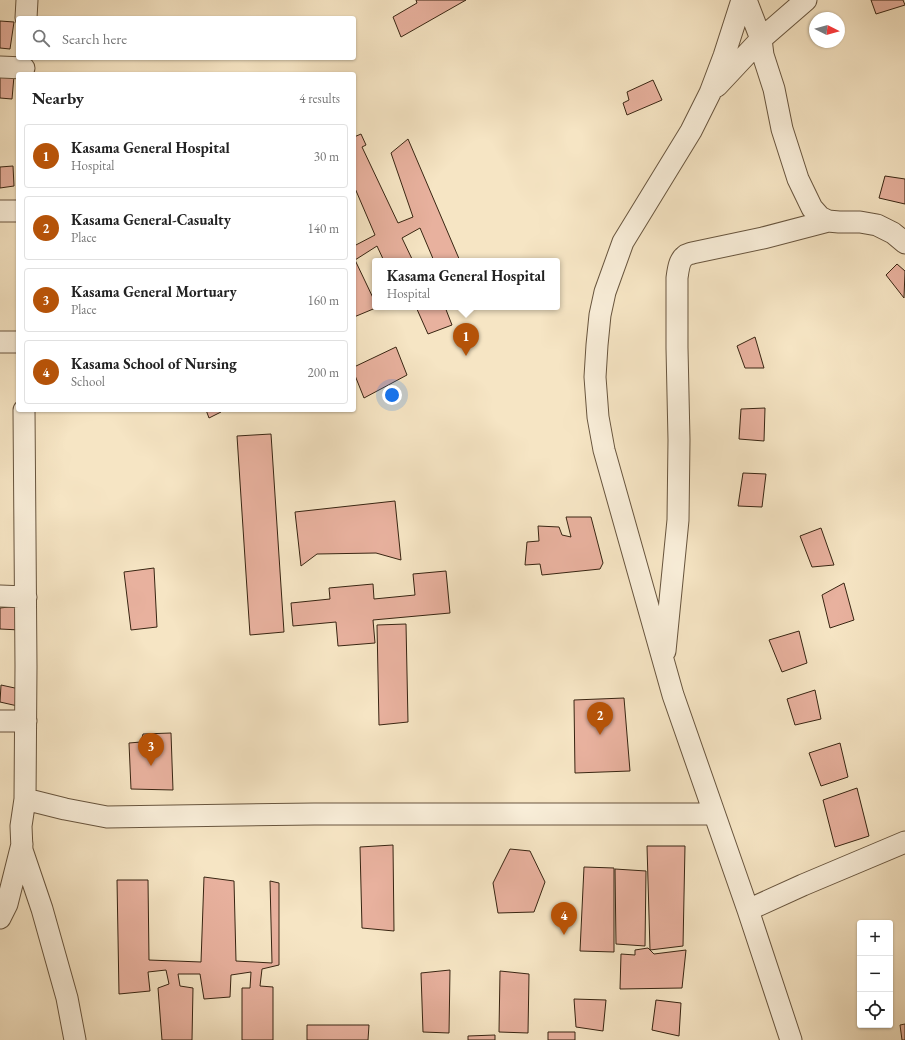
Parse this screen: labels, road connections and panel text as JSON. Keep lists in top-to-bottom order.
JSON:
{
  "north": "right",
  "page": {
    "search": "Search here",
    "heading": ["Nearby", "4 results"],
    "list": [
      {
        "mark": "1",
        "name": "Kasama General Hospital",
        "note": "Hospital",
        "value": "30 m"
      },
      {
        "mark": "2",
        "name": "Kasama General-Casualty",
        "note": "Place",
        "value": "140 m"
      },
      {
        "mark": "3",
        "name": "Kasama General Mortuary",
        "note": "Place",
        "value": "160 m"
      },
      {
        "mark": "4",
        "name": "Kasama School of Nursing",
        "note": "School",
        "value": "200 m"
      }
    ],
    "popup": ["Kasama General Hospital", "Hospital"],
    "pins": [
      "1",
      "2",
      "3",
      "4"
    ],
    "map_buttons": ["+", "−"]
  }
}
